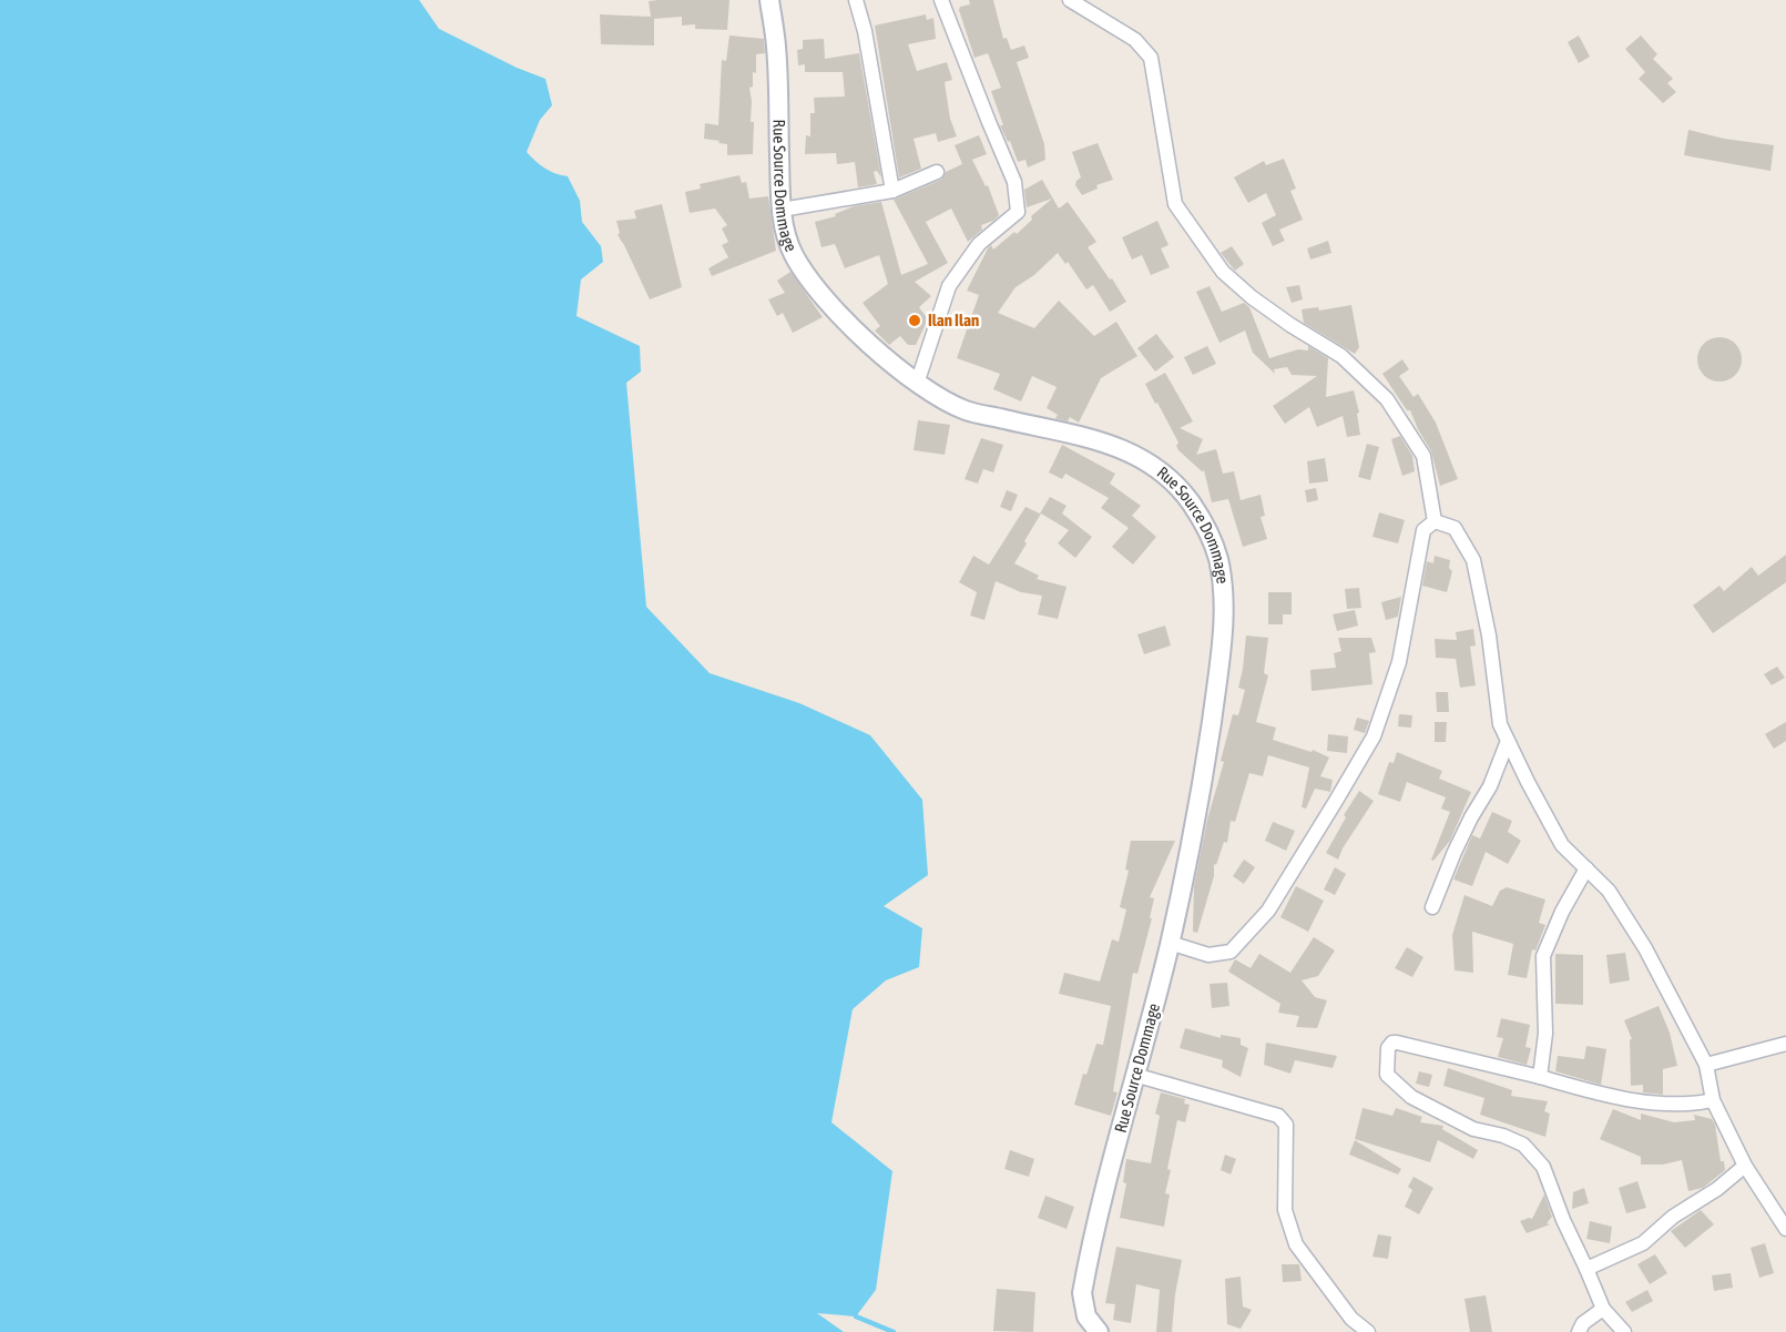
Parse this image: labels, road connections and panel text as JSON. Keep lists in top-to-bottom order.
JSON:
{
  "streets": {
    "main road": ["Rue Source Dommage"]
  },
  "places": ["Ilan Ilan"]
}
